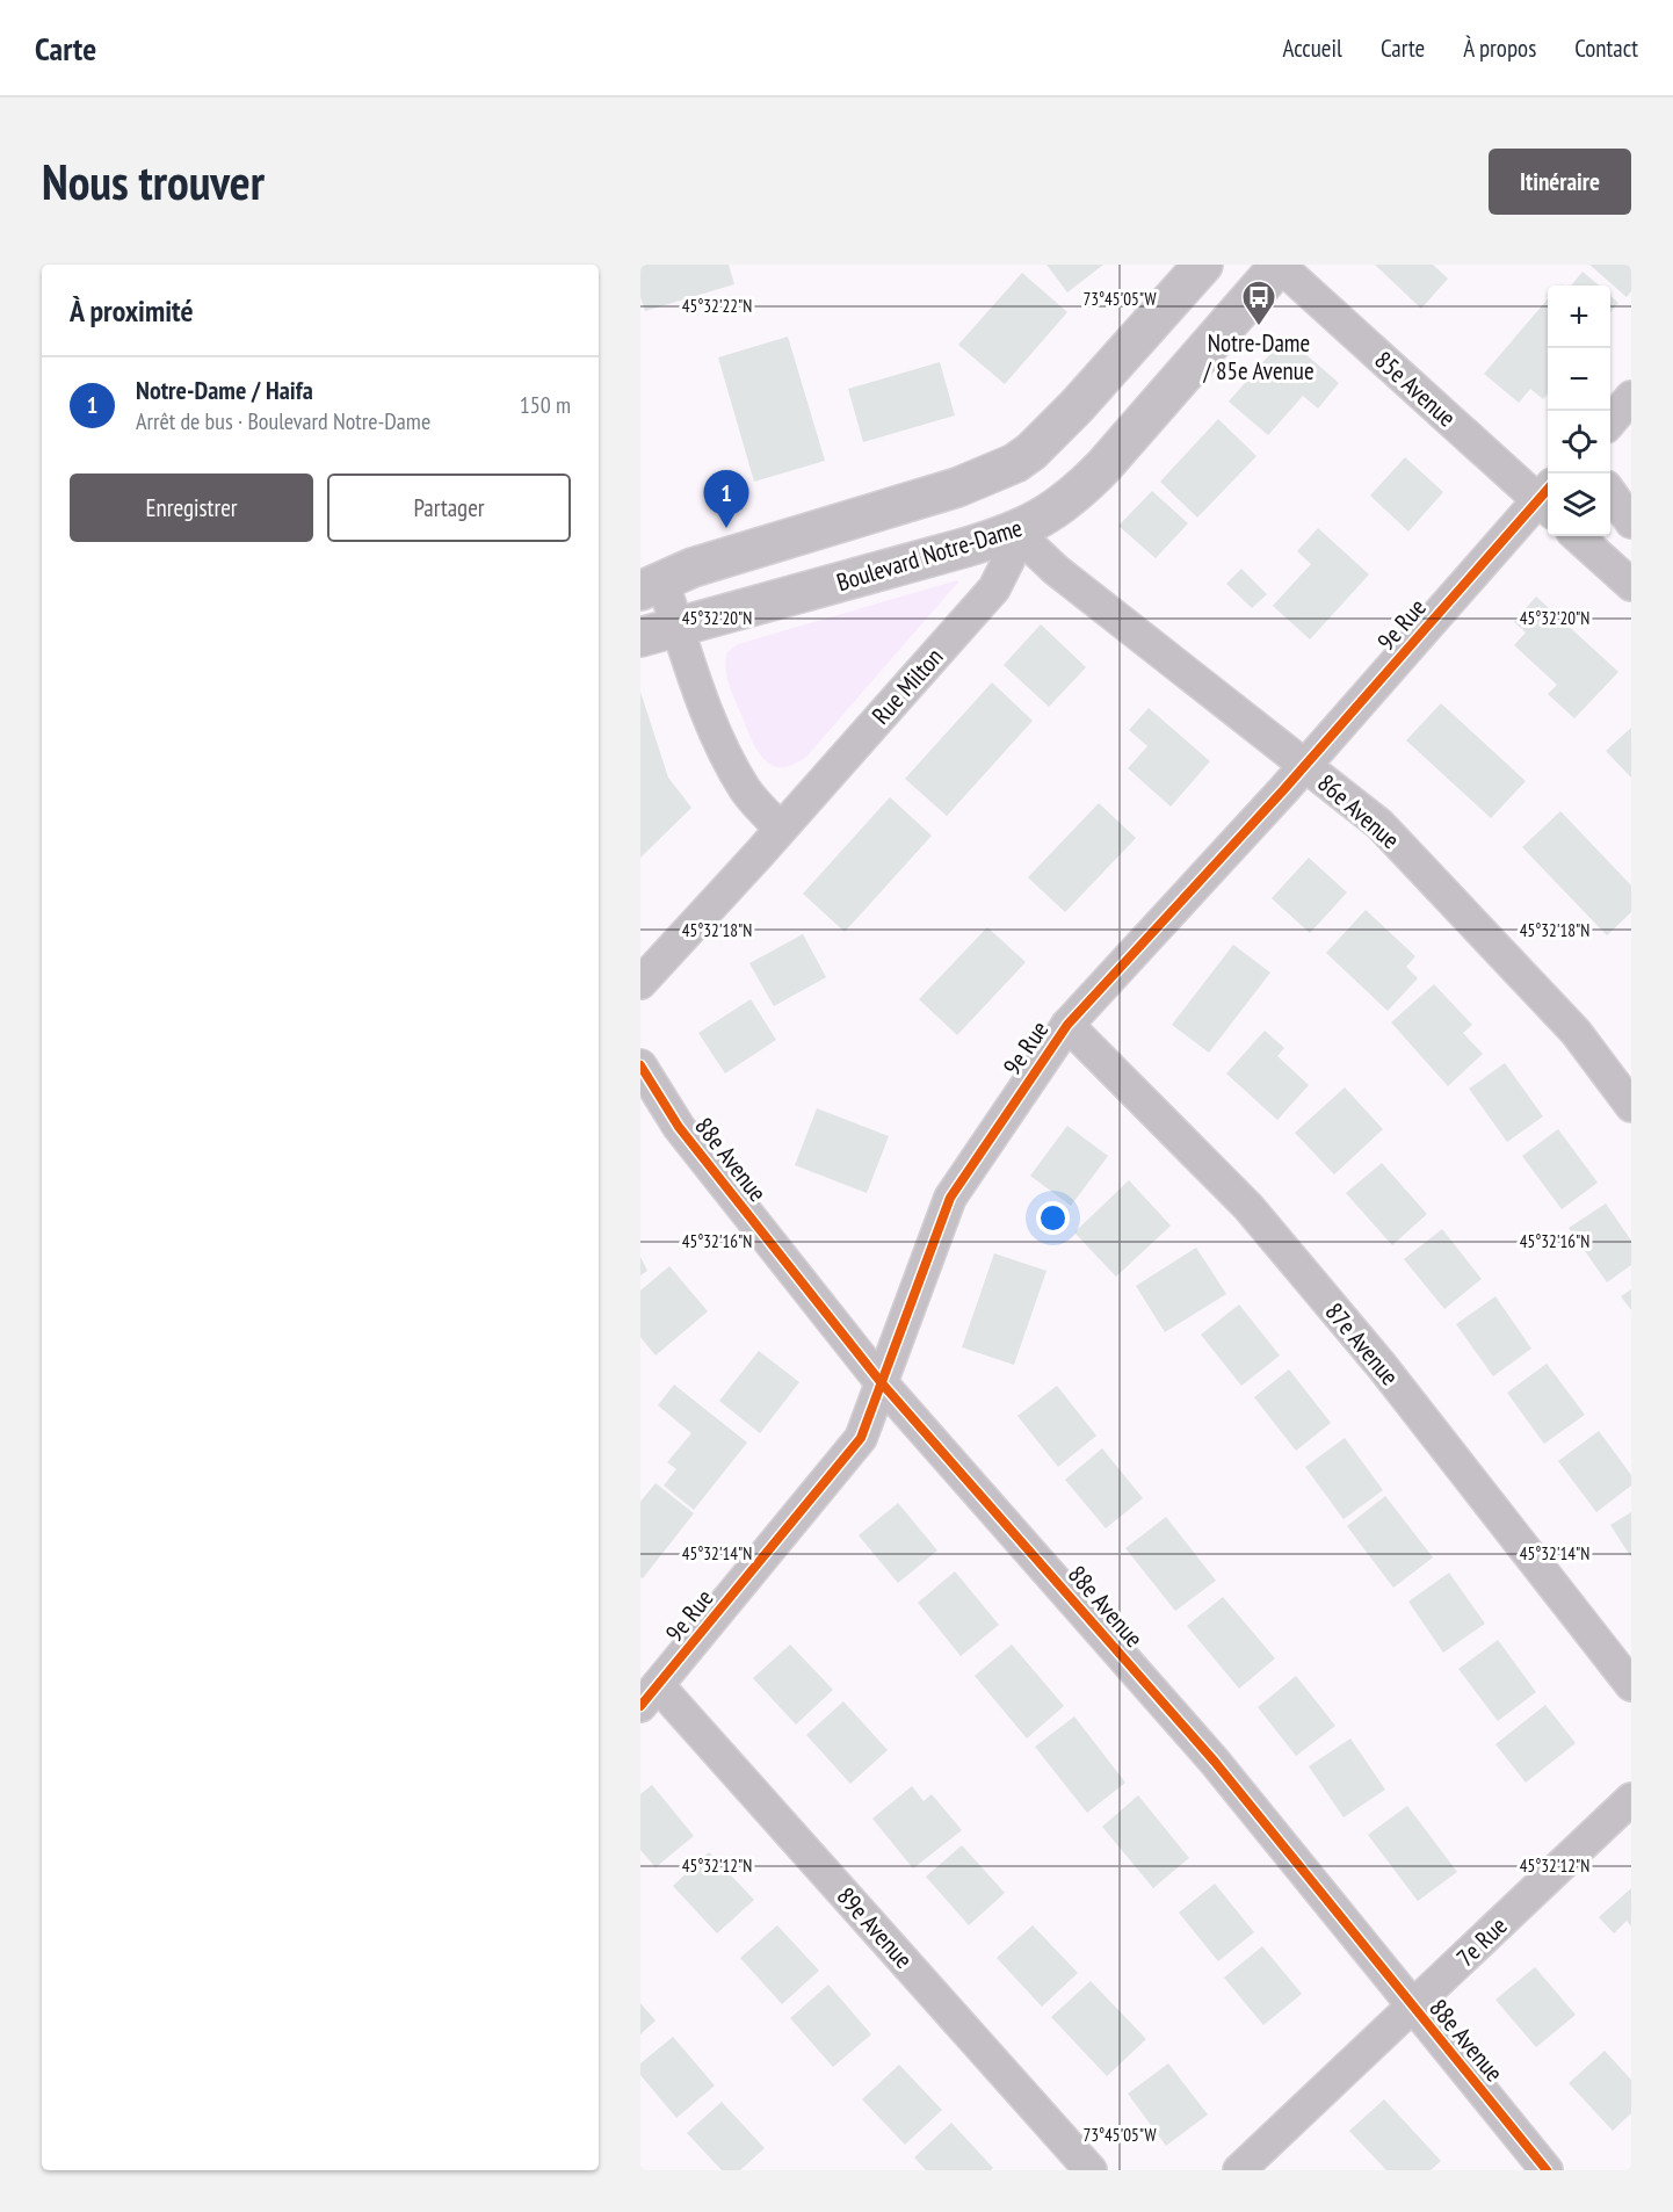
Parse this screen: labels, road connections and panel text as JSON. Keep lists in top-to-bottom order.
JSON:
{
  "streets": {
    "street": [
      "85e Avenue",
      "Boulevard Notre-Dame",
      "9e Rue",
      "Rue Milton",
      "86e Avenue",
      "88e Avenue",
      "87e Avenue",
      "89e Avenue",
      "7e Rue"
    ]
  },
  "crossings": [
    ["85e Avenue", "Boulevard Notre-Dame"],
    ["85e Avenue", "9e Rue"],
    ["Boulevard Notre-Dame", "Rue Milton"],
    ["Boulevard Notre-Dame", "86e Avenue"],
    ["9e Rue", "86e Avenue"],
    ["9e Rue", "88e Avenue"],
    ["9e Rue", "87e Avenue"],
    ["9e Rue", "89e Avenue"],
    ["Rue Milton", "86e Avenue"],
    ["88e Avenue", "7e Rue"]
  ],
  "places": {
    "bus stop": ["Notre-Dame / 85e Avenue"]
  },
  "page": {
    "header": "Carte",
    "nav": [
      "Accueil",
      "Carte",
      "À propos",
      "Contact"
    ],
    "buttons": [
      "Itinéraire",
      ["Enregistrer", "Partager"]
    ],
    "title": "Nous trouver",
    "heading": "À proximité",
    "map_buttons": ["+", "−"],
    "list": [
      {
        "mark": "1",
        "name": "Notre-Dame / Haifa",
        "note": "Arrêt de bus · Boulevard Notre-Dame",
        "value": "150 m"
      }
    ],
    "pins": "1"
  },
  "coordinates": [
    "73°45'05\"W",
    "45°32'22\"N",
    "45°32'20\"N",
    "45°32'18\"N",
    "45°32'16\"N",
    "45°32'14\"N",
    "45°32'12\"N"
  ]
}
